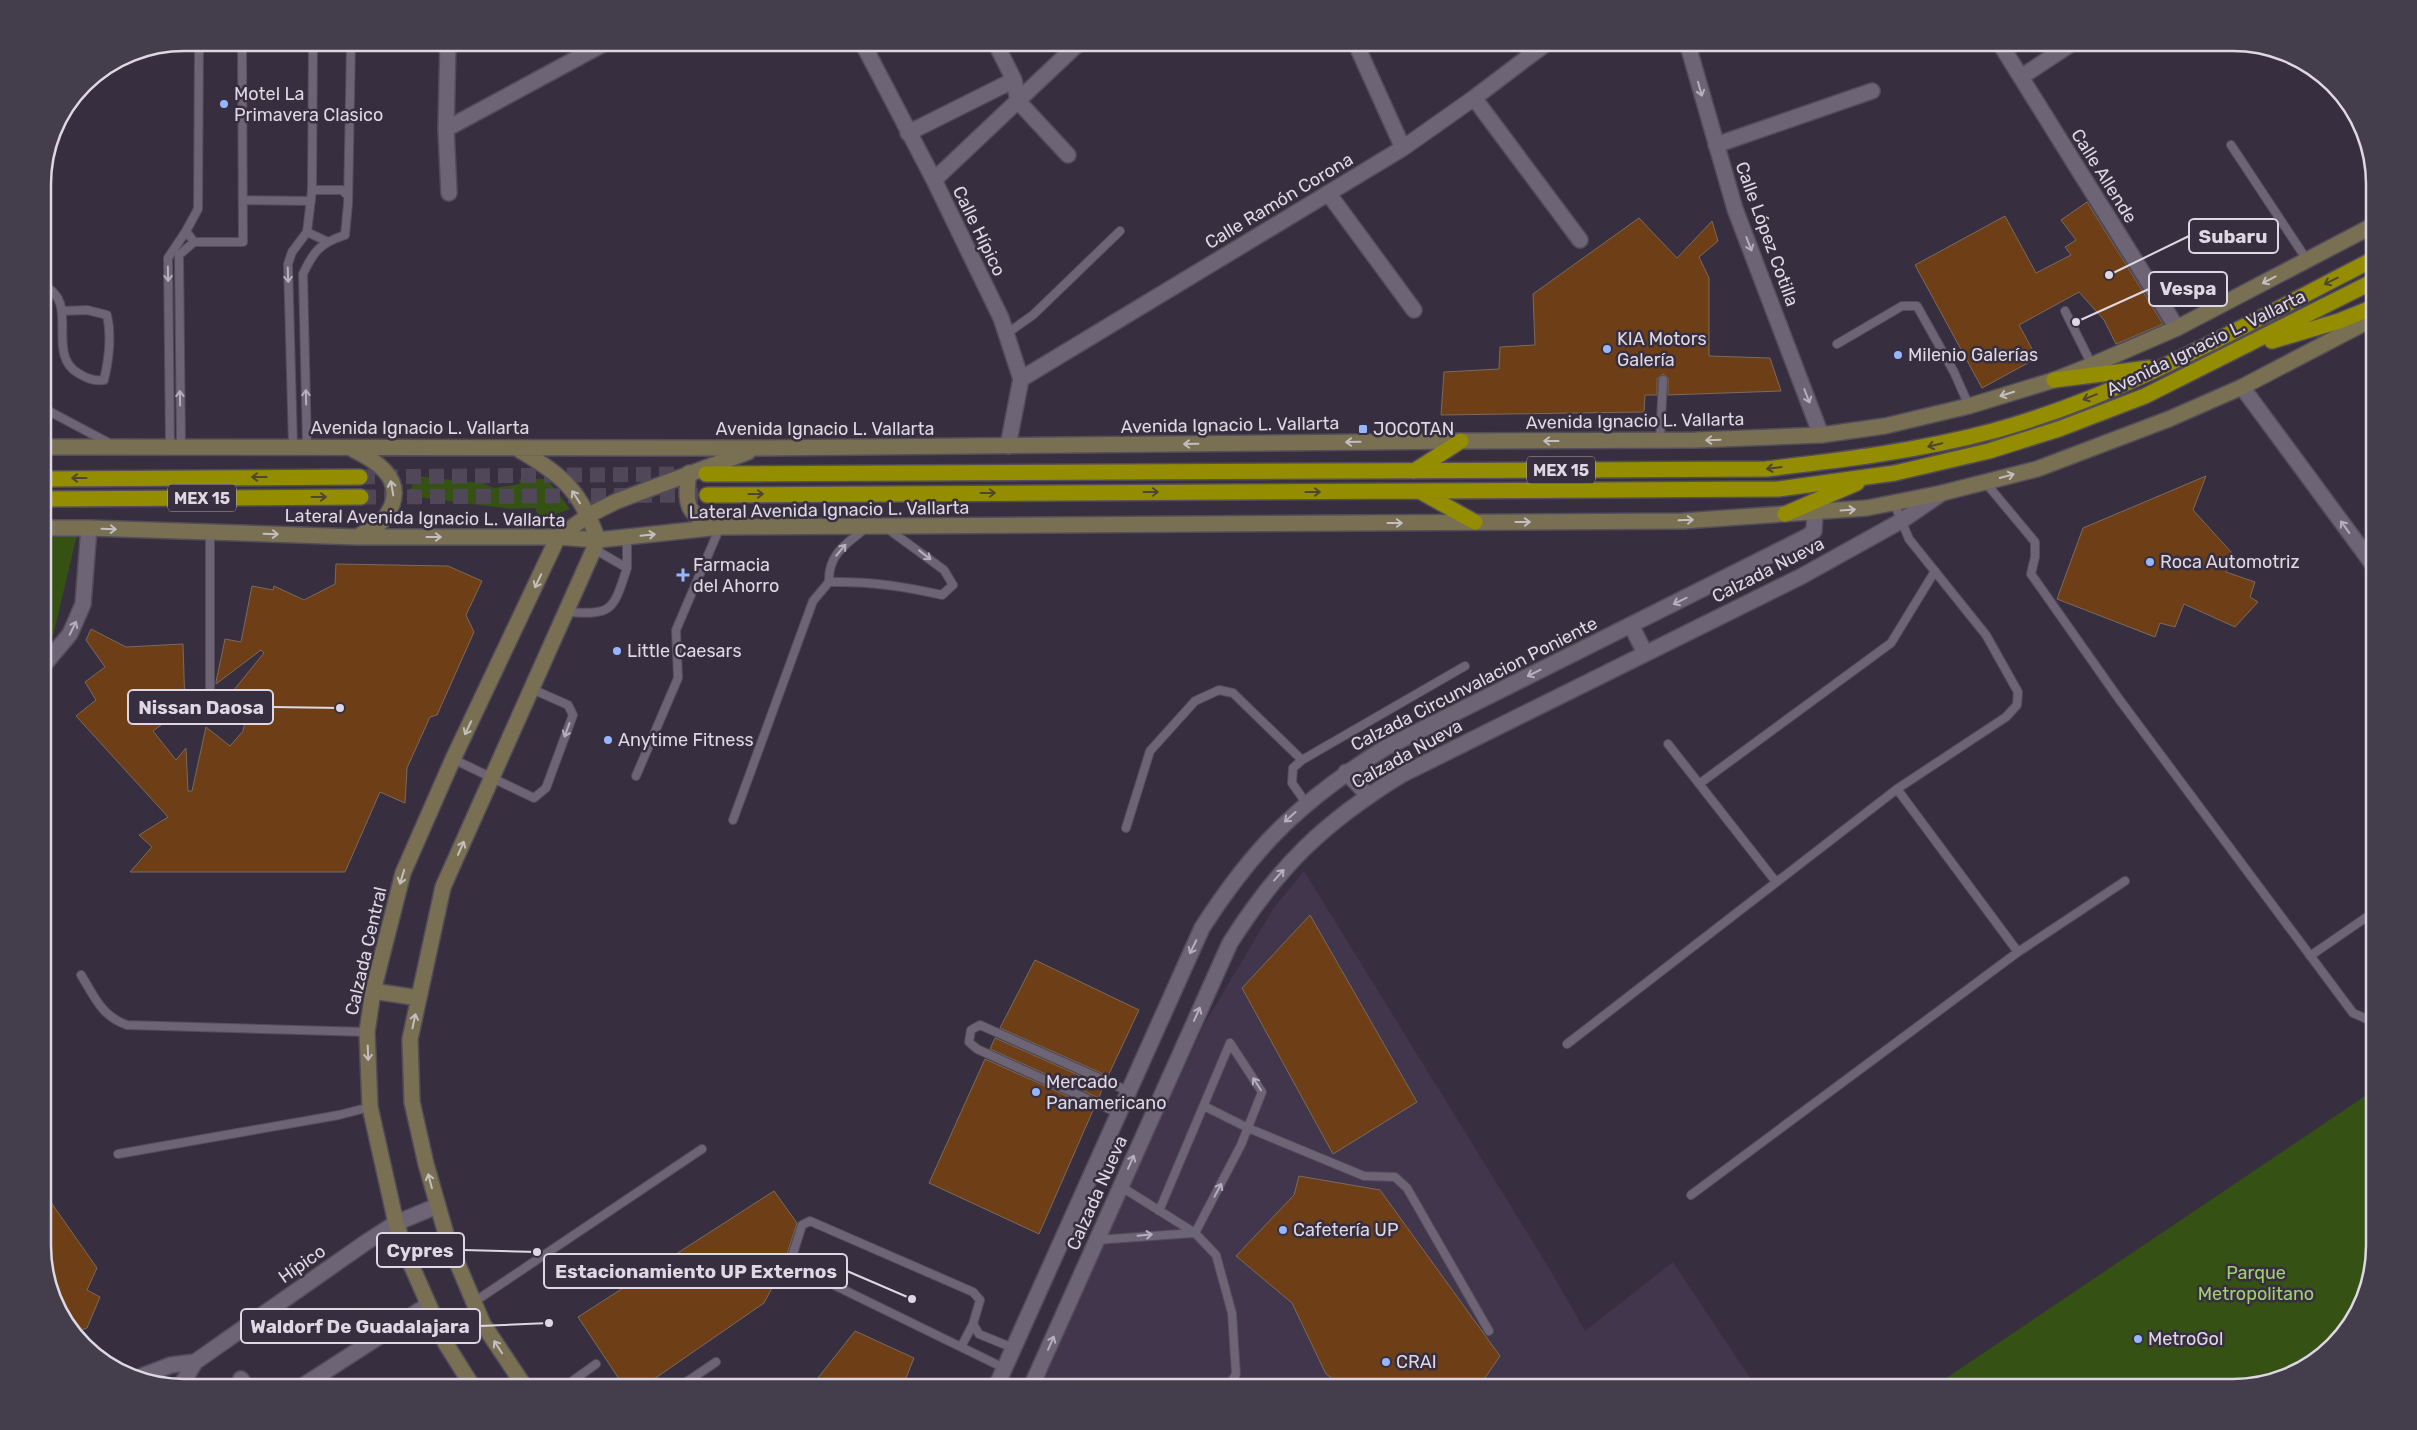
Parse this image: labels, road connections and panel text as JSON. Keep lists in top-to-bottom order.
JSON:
{
  "streets": {
    "highway": ["Avenida Ignacio L. Vallarta", "MEX 15"],
    "street": [
      "Calle Allende",
      "Calle Ramón Corona",
      "Calle Hípico",
      "Calle López Cotilla",
      "Lateral Avenida Ignacio L. Vallarta",
      "Calzada Nueva",
      "Calzada Circunvalacion Poniente",
      "Calzada Central",
      "Hípico"
    ]
  },
  "crossings": [
    ["Calle Allende", "Avenida Ignacio L. Vallarta"],
    ["Calle Ramón Corona", "Calle Hípico"],
    ["Calle Hípico", "Avenida Ignacio L. Vallarta"],
    ["Calle López Cotilla", "Avenida Ignacio L. Vallarta"],
    ["Lateral Avenida Ignacio L. Vallarta", "Calzada Central"],
    ["Calzada Central", "Hípico"]
  ],
  "one_way": [
    "Calle López Cotilla",
    "Lateral Avenida Ignacio L. Vallarta",
    "Calzada Nueva",
    "Calzada Circunvalacion Poniente"
  ],
  "parks": ["Parque Metropolitano"],
  "places": {
    "other": [
      "Motel La Primavera Clasico",
      "Subaru",
      "Vespa",
      "KIA Motors Galería",
      "Milenio Galerías",
      "Roca Automotriz",
      "Little Caesars",
      "Nissan Daosa",
      "Anytime Fitness",
      "Mercado Panamericano",
      "Cafetería UP",
      "Cypres",
      "Estacionamiento UP Externos",
      "Waldorf De Guadalajara",
      "MetroGol",
      "CRAI"
    ],
    "transit": ["JOCOTAN"],
    "health": ["Farmacia del Ahorro"]
  }
}
